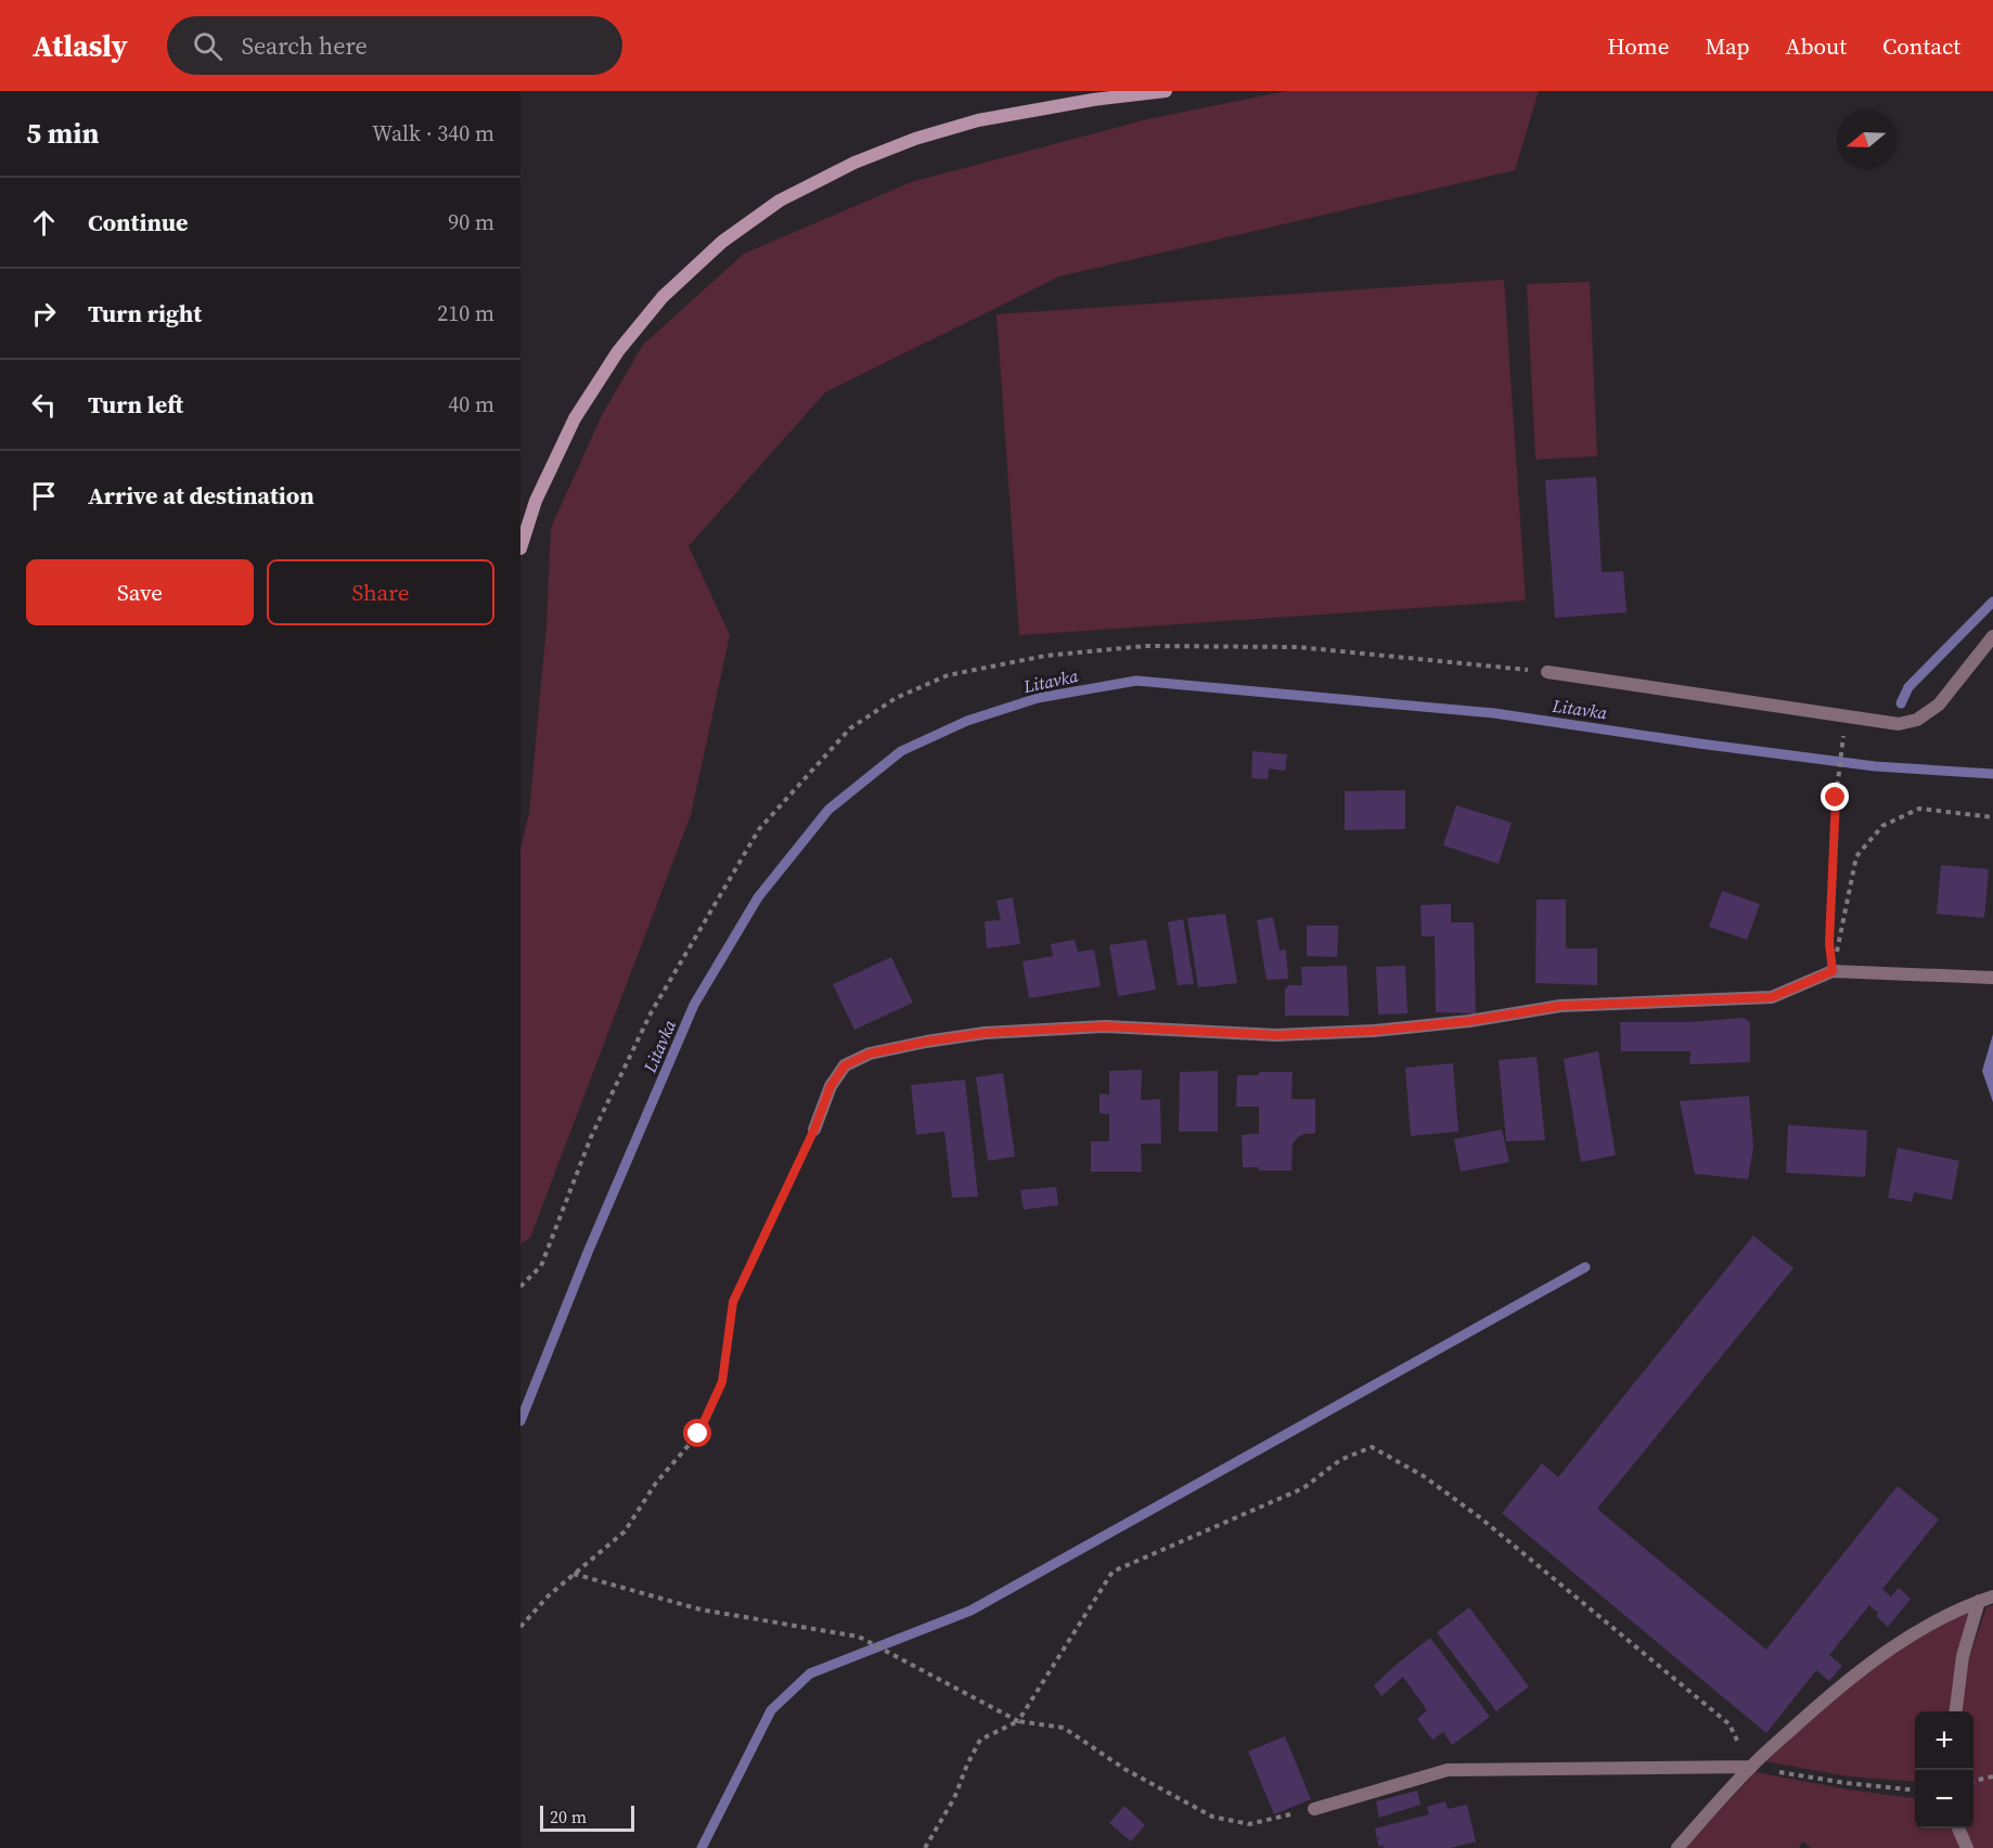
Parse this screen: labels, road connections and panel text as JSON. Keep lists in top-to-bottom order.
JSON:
{
  "water": ["Litavka"],
  "scale_bar": "20 m",
  "north": "left",
  "page": {
    "header": "Atlasly",
    "search": "Search here",
    "nav": [
      "Home",
      "Map",
      "About",
      "Contact"
    ],
    "heading": ["5 min", "Walk · 340 m"],
    "list": [
      ["Continue", "90 m"],
      ["Turn right", "210 m"],
      ["Turn left", "40 m"],
      "Arrive at destination"
    ],
    "buttons": ["Save", "Share"],
    "map_buttons": ["+", "−"],
    "scale": "20 m"
  }
}
